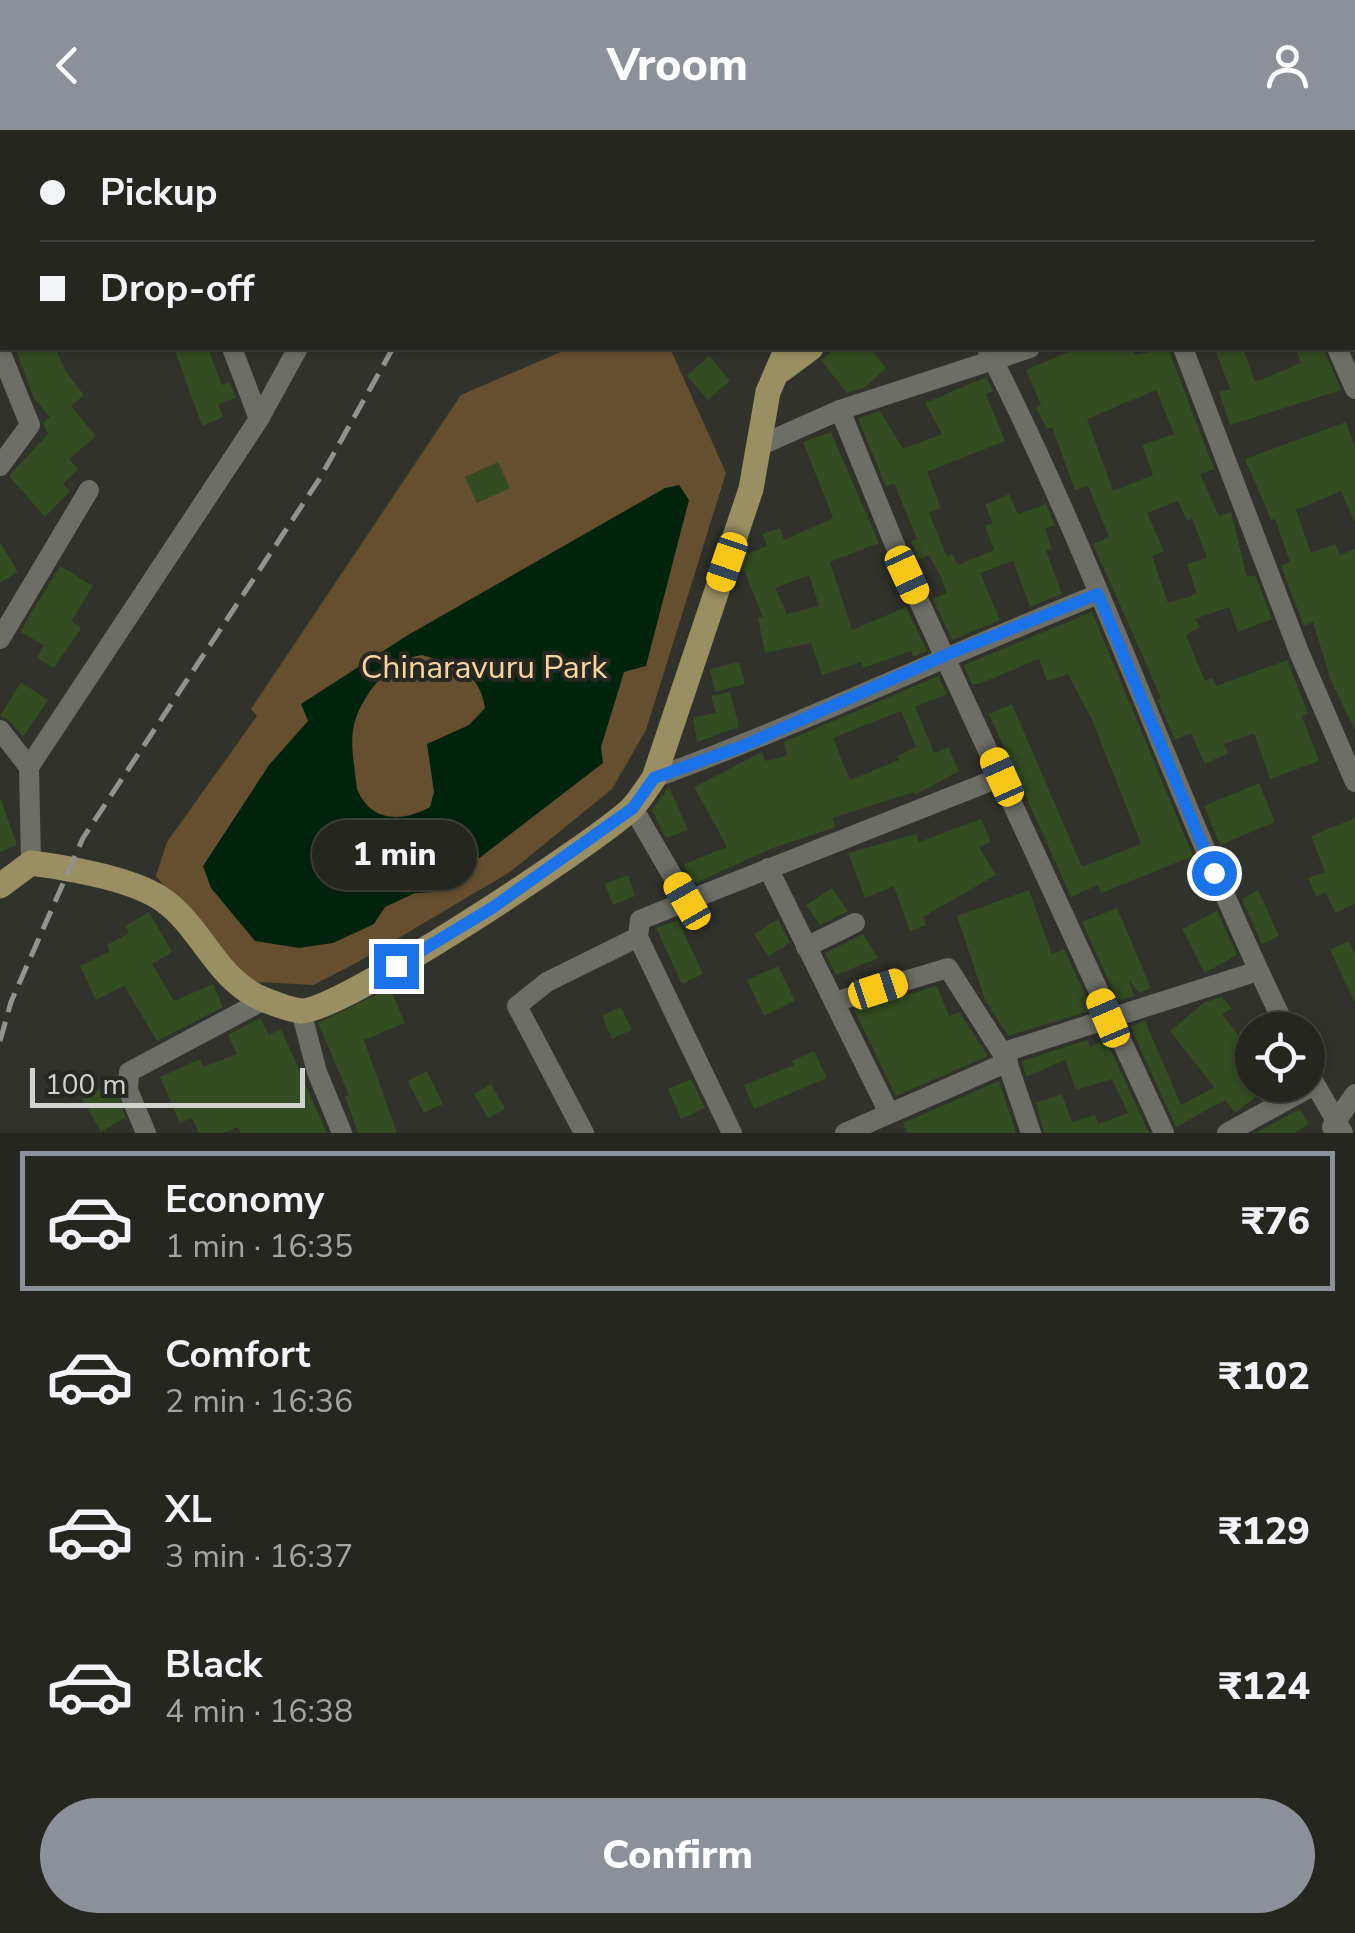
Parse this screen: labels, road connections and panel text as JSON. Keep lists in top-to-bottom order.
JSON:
{
  "parks": ["Chinaravuru Park"],
  "scale_bar": "100 m",
  "page": {
    "header": "Vroom",
    "banner": ["Pickup", "Drop-off"],
    "bubble": "1 min",
    "scale": "100 m",
    "list": [
      {
        "name": "Economy",
        "note": "1 min · 16:35",
        "value": "₹76"
      },
      {
        "name": "Comfort",
        "note": "2 min · 16:36",
        "value": "₹102"
      },
      {
        "name": "XL",
        "note": "3 min · 16:37",
        "value": "₹129"
      },
      {
        "name": "Black",
        "note": "4 min · 16:38",
        "value": "₹124"
      }
    ],
    "buttons": "Confirm"
  }
}
